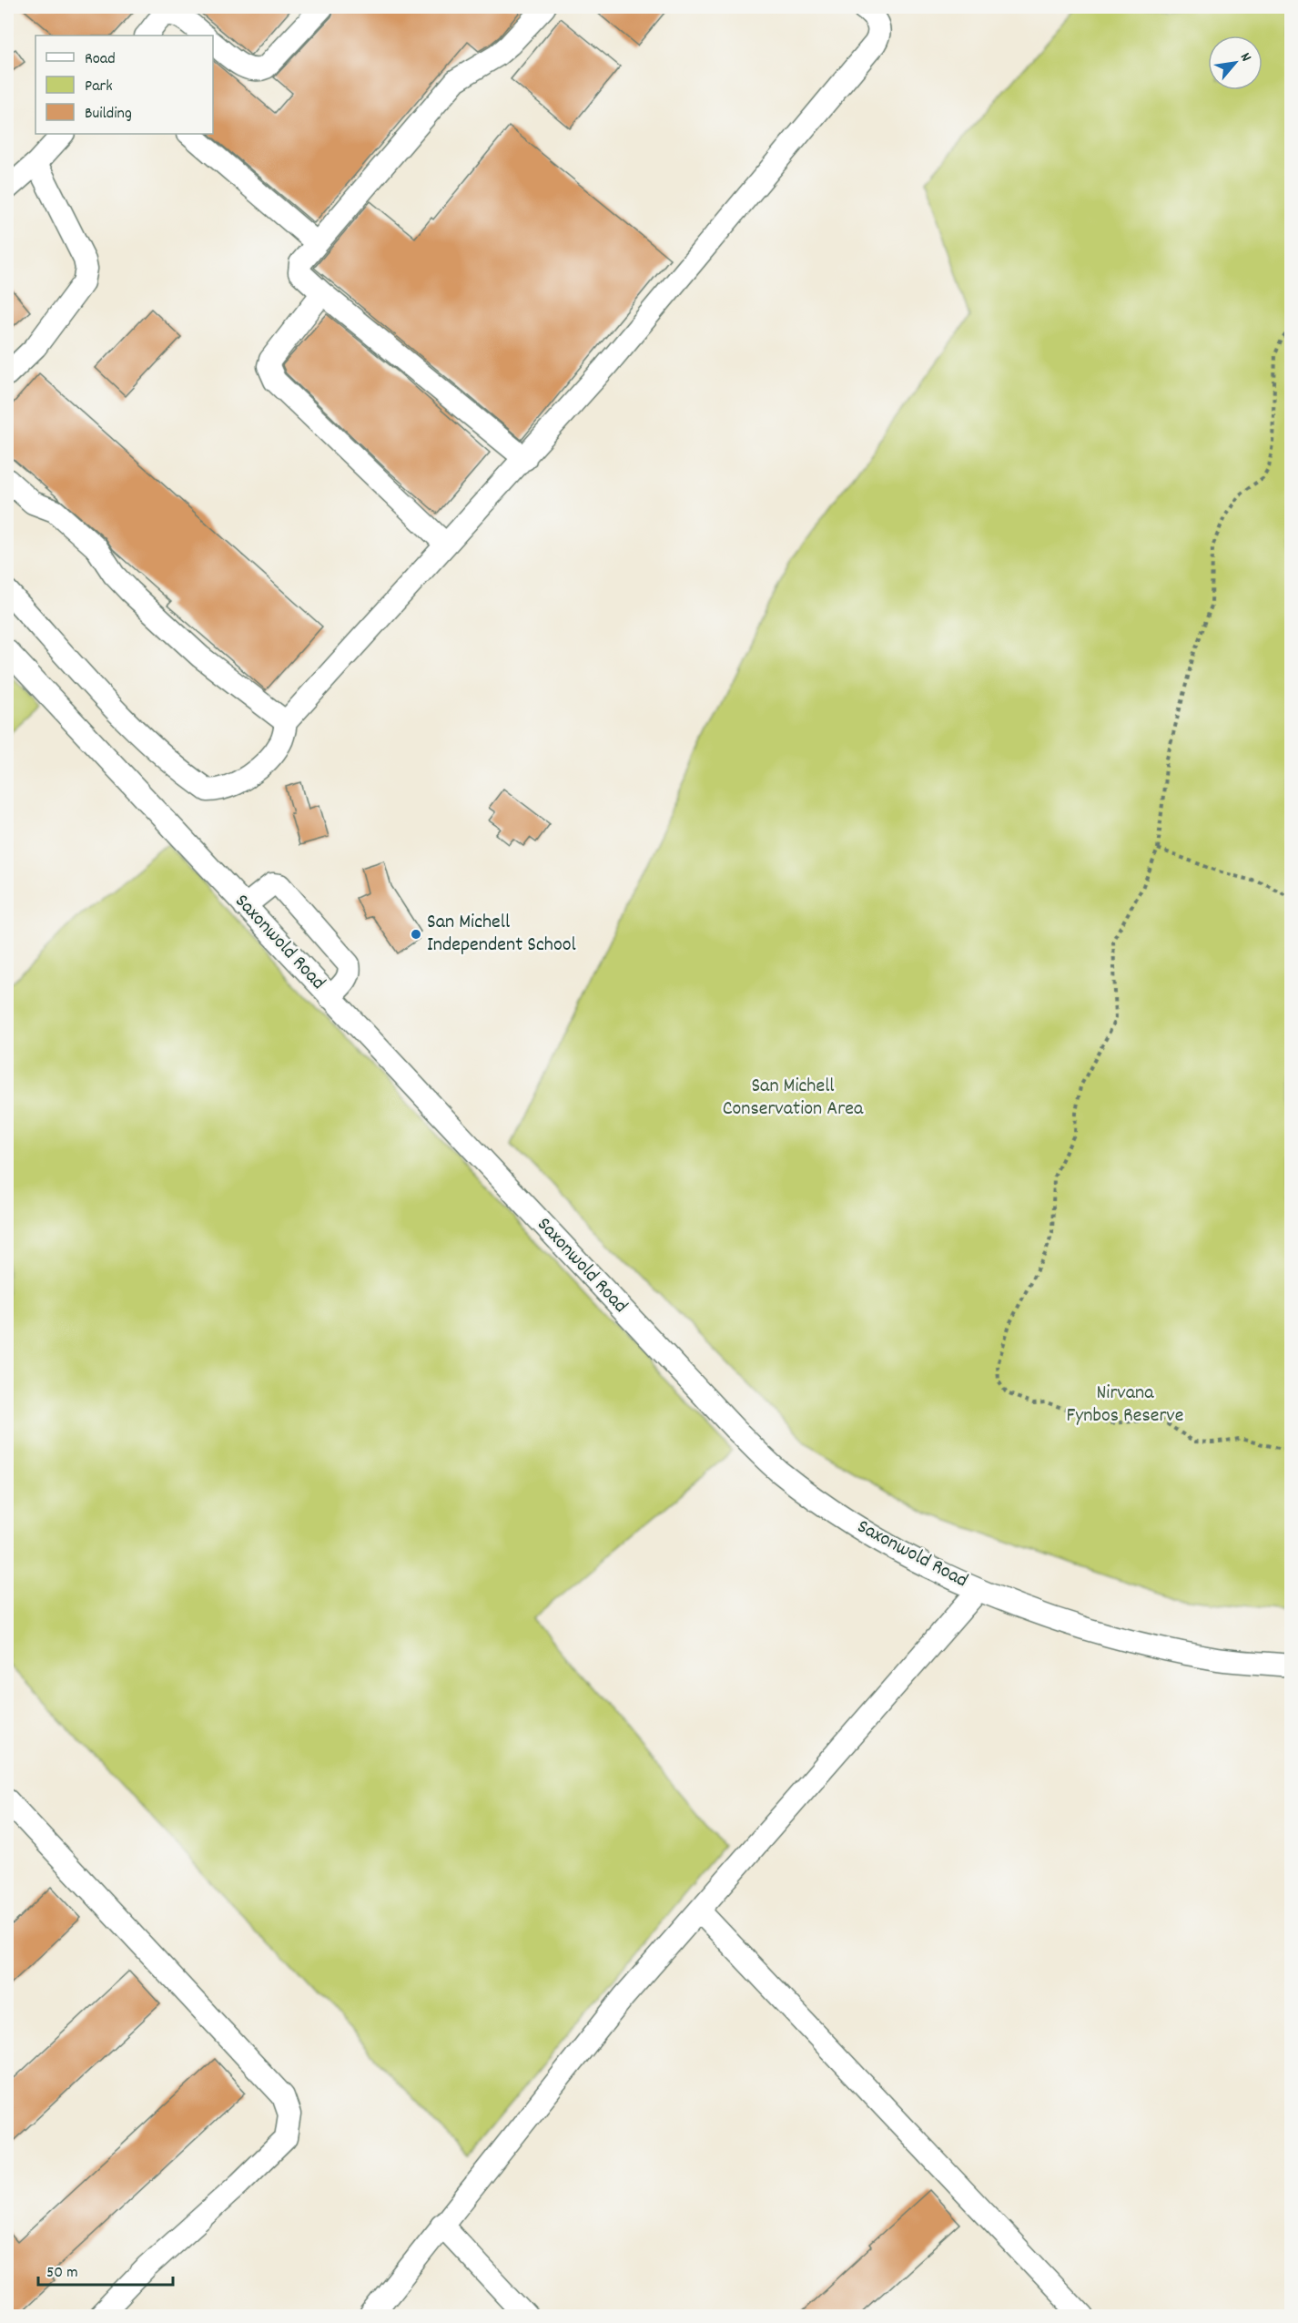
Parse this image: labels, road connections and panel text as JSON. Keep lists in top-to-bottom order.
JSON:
{
  "streets": {
    "street": ["Saxonwold Road"]
  },
  "parks": ["San Michell Conservation Area", "Nirvana Fynbos Reserve"],
  "places": ["San Michell Independent School"],
  "legend": ["Road", "Park", "Building"],
  "scale_bar": "50 m",
  "north": "top right"
}
